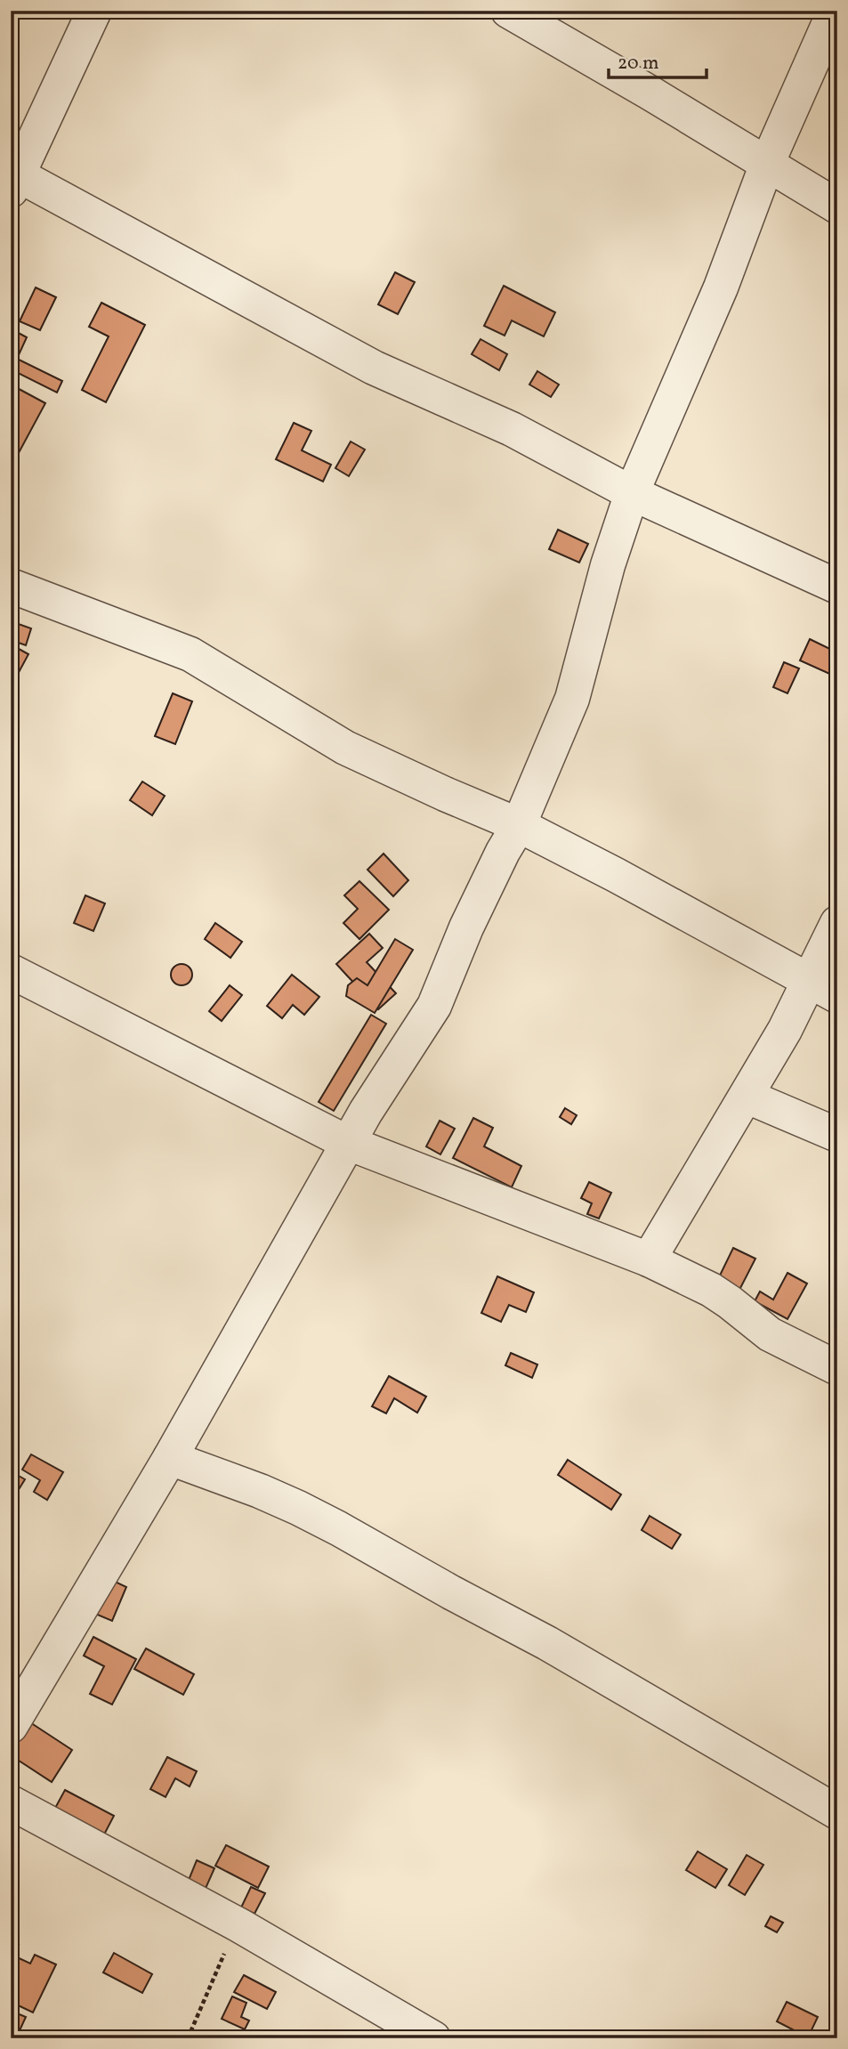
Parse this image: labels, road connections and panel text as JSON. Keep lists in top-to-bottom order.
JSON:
{
  "scale_bar": "20 m"
}
